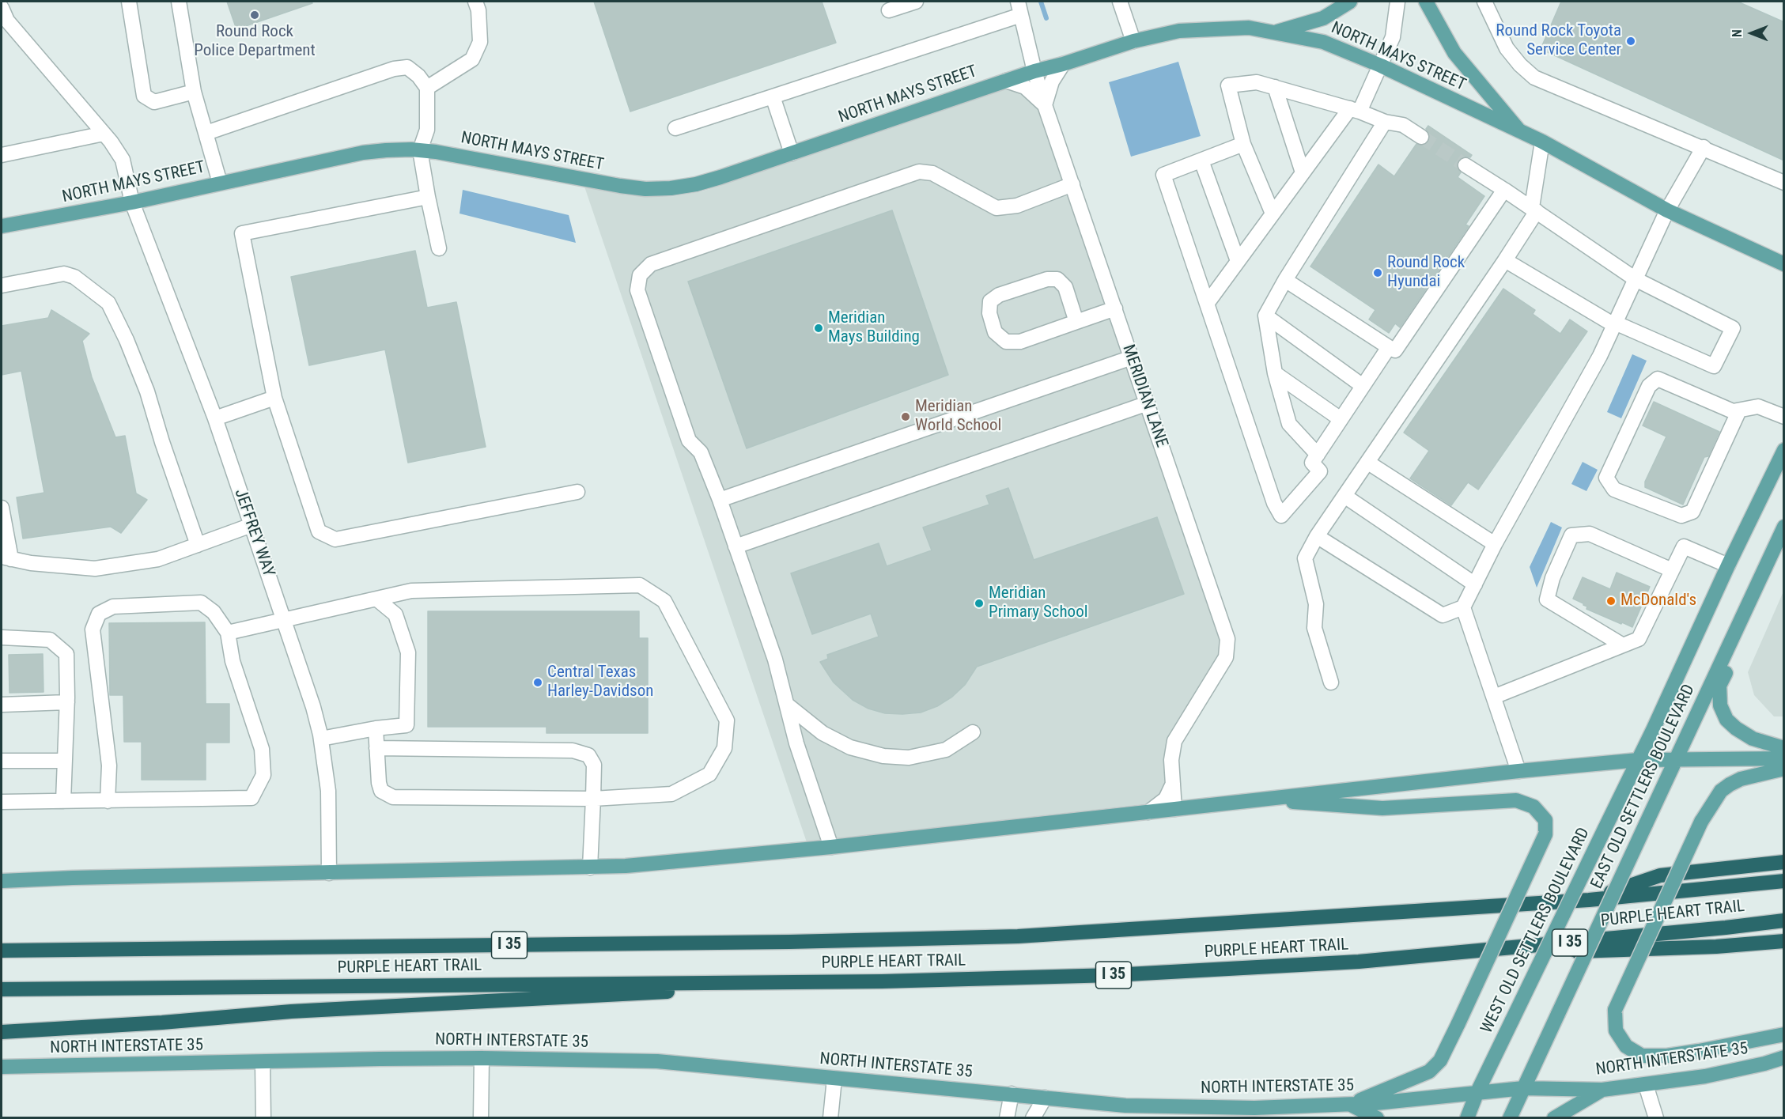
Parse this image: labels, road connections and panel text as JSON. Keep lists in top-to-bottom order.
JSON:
{
  "streets": {
    "highway": ["PURPLE HEART TRAIL", "I 35"],
    "main road": [
      "NORTH MAYS STREET",
      "EAST OLD SETTLERS BOULEVARD",
      "WEST OLD SETTLERS BOULEVARD",
      "NORTH INTERSTATE 35"
    ],
    "street": ["MERIDIAN LANE", "JEFFREY WAY"]
  },
  "crossings": [
    ["NORTH MAYS STREET", "MERIDIAN LANE"],
    ["NORTH MAYS STREET", "JEFFREY WAY"],
    ["EAST OLD SETTLERS BOULEVARD", "WEST OLD SETTLERS BOULEVARD"],
    ["EAST OLD SETTLERS BOULEVARD", "NORTH INTERSTATE 35"],
    ["WEST OLD SETTLERS BOULEVARD", "NORTH INTERSTATE 35"]
  ],
  "places": [
    "Round Rock Police Department",
    "Round Rock Toyota Service Center",
    "Round Rock Hyundai",
    "Meridian Mays Building",
    "Meridian World School",
    "McDonald's",
    "Meridian Primary School",
    "Central Texas Harley-Davidson"
  ],
  "north": "left"
}
